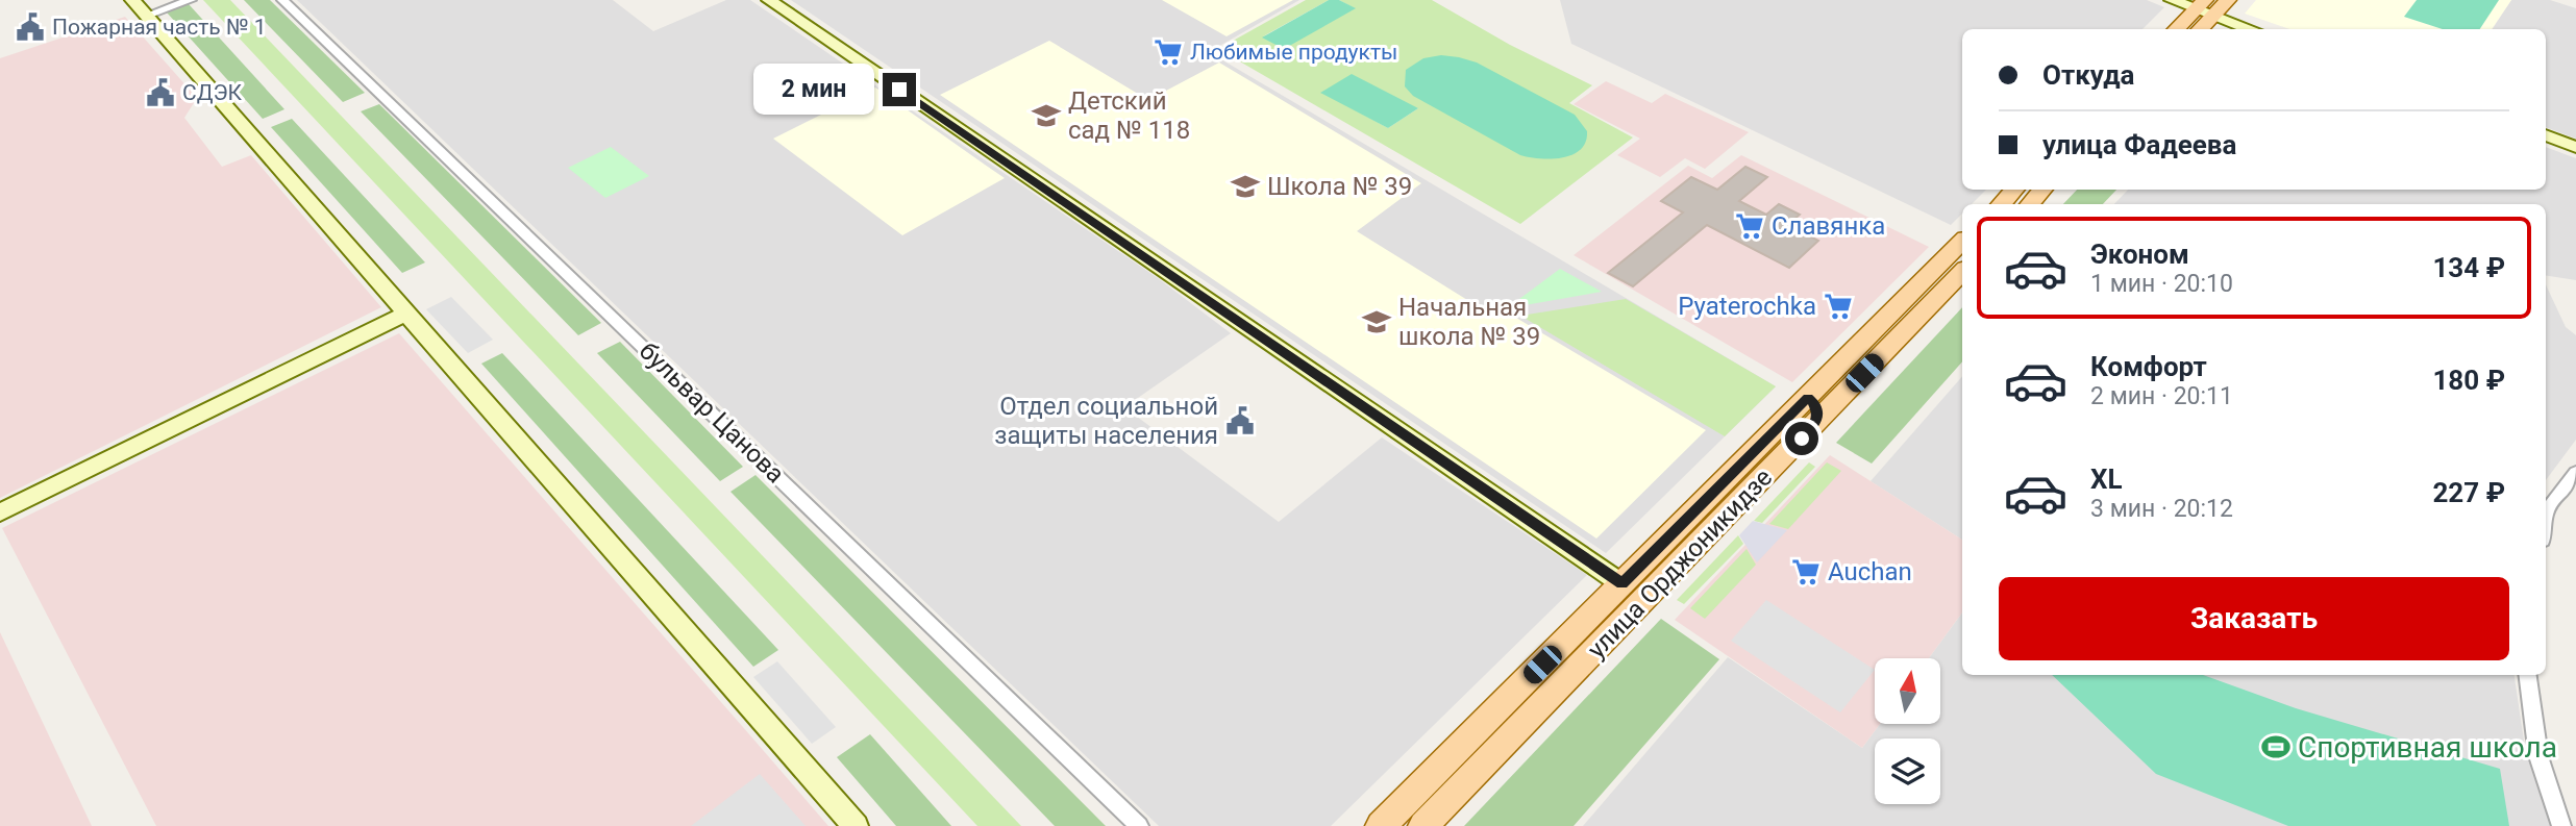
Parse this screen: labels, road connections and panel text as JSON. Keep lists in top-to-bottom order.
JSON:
{
  "streets": {
    "main road": ["улица Орджоникидзе"],
    "street": ["бульвар Цанова"]
  },
  "places": {
    "public building": ["Пожарная часть № 1", "СДЭК", "Отдел социальной защиты населения"],
    "supermarket": [
      "Любимые продукты",
      "Славянка",
      "Pyaterochka",
      "Auchan"
    ],
    "school or university": ["Детский сад № 118", "Школа № 39", "Начальная школа № 39"],
    "sports": ["Спортивная школа"]
  },
  "north": "top",
  "page": {
    "banner": ["Откуда", "улица Фадеева"],
    "bubble": "2 мин",
    "list": [
      {
        "name": "Эконом",
        "note": "1 мин · 20:10",
        "value": "134 ₽"
      },
      {
        "name": "Комфорт",
        "note": "2 мин · 20:11",
        "value": "180 ₽"
      },
      {
        "name": "XL",
        "note": "3 мин · 20:12",
        "value": "227 ₽"
      }
    ],
    "buttons": "Заказать"
  }
}
